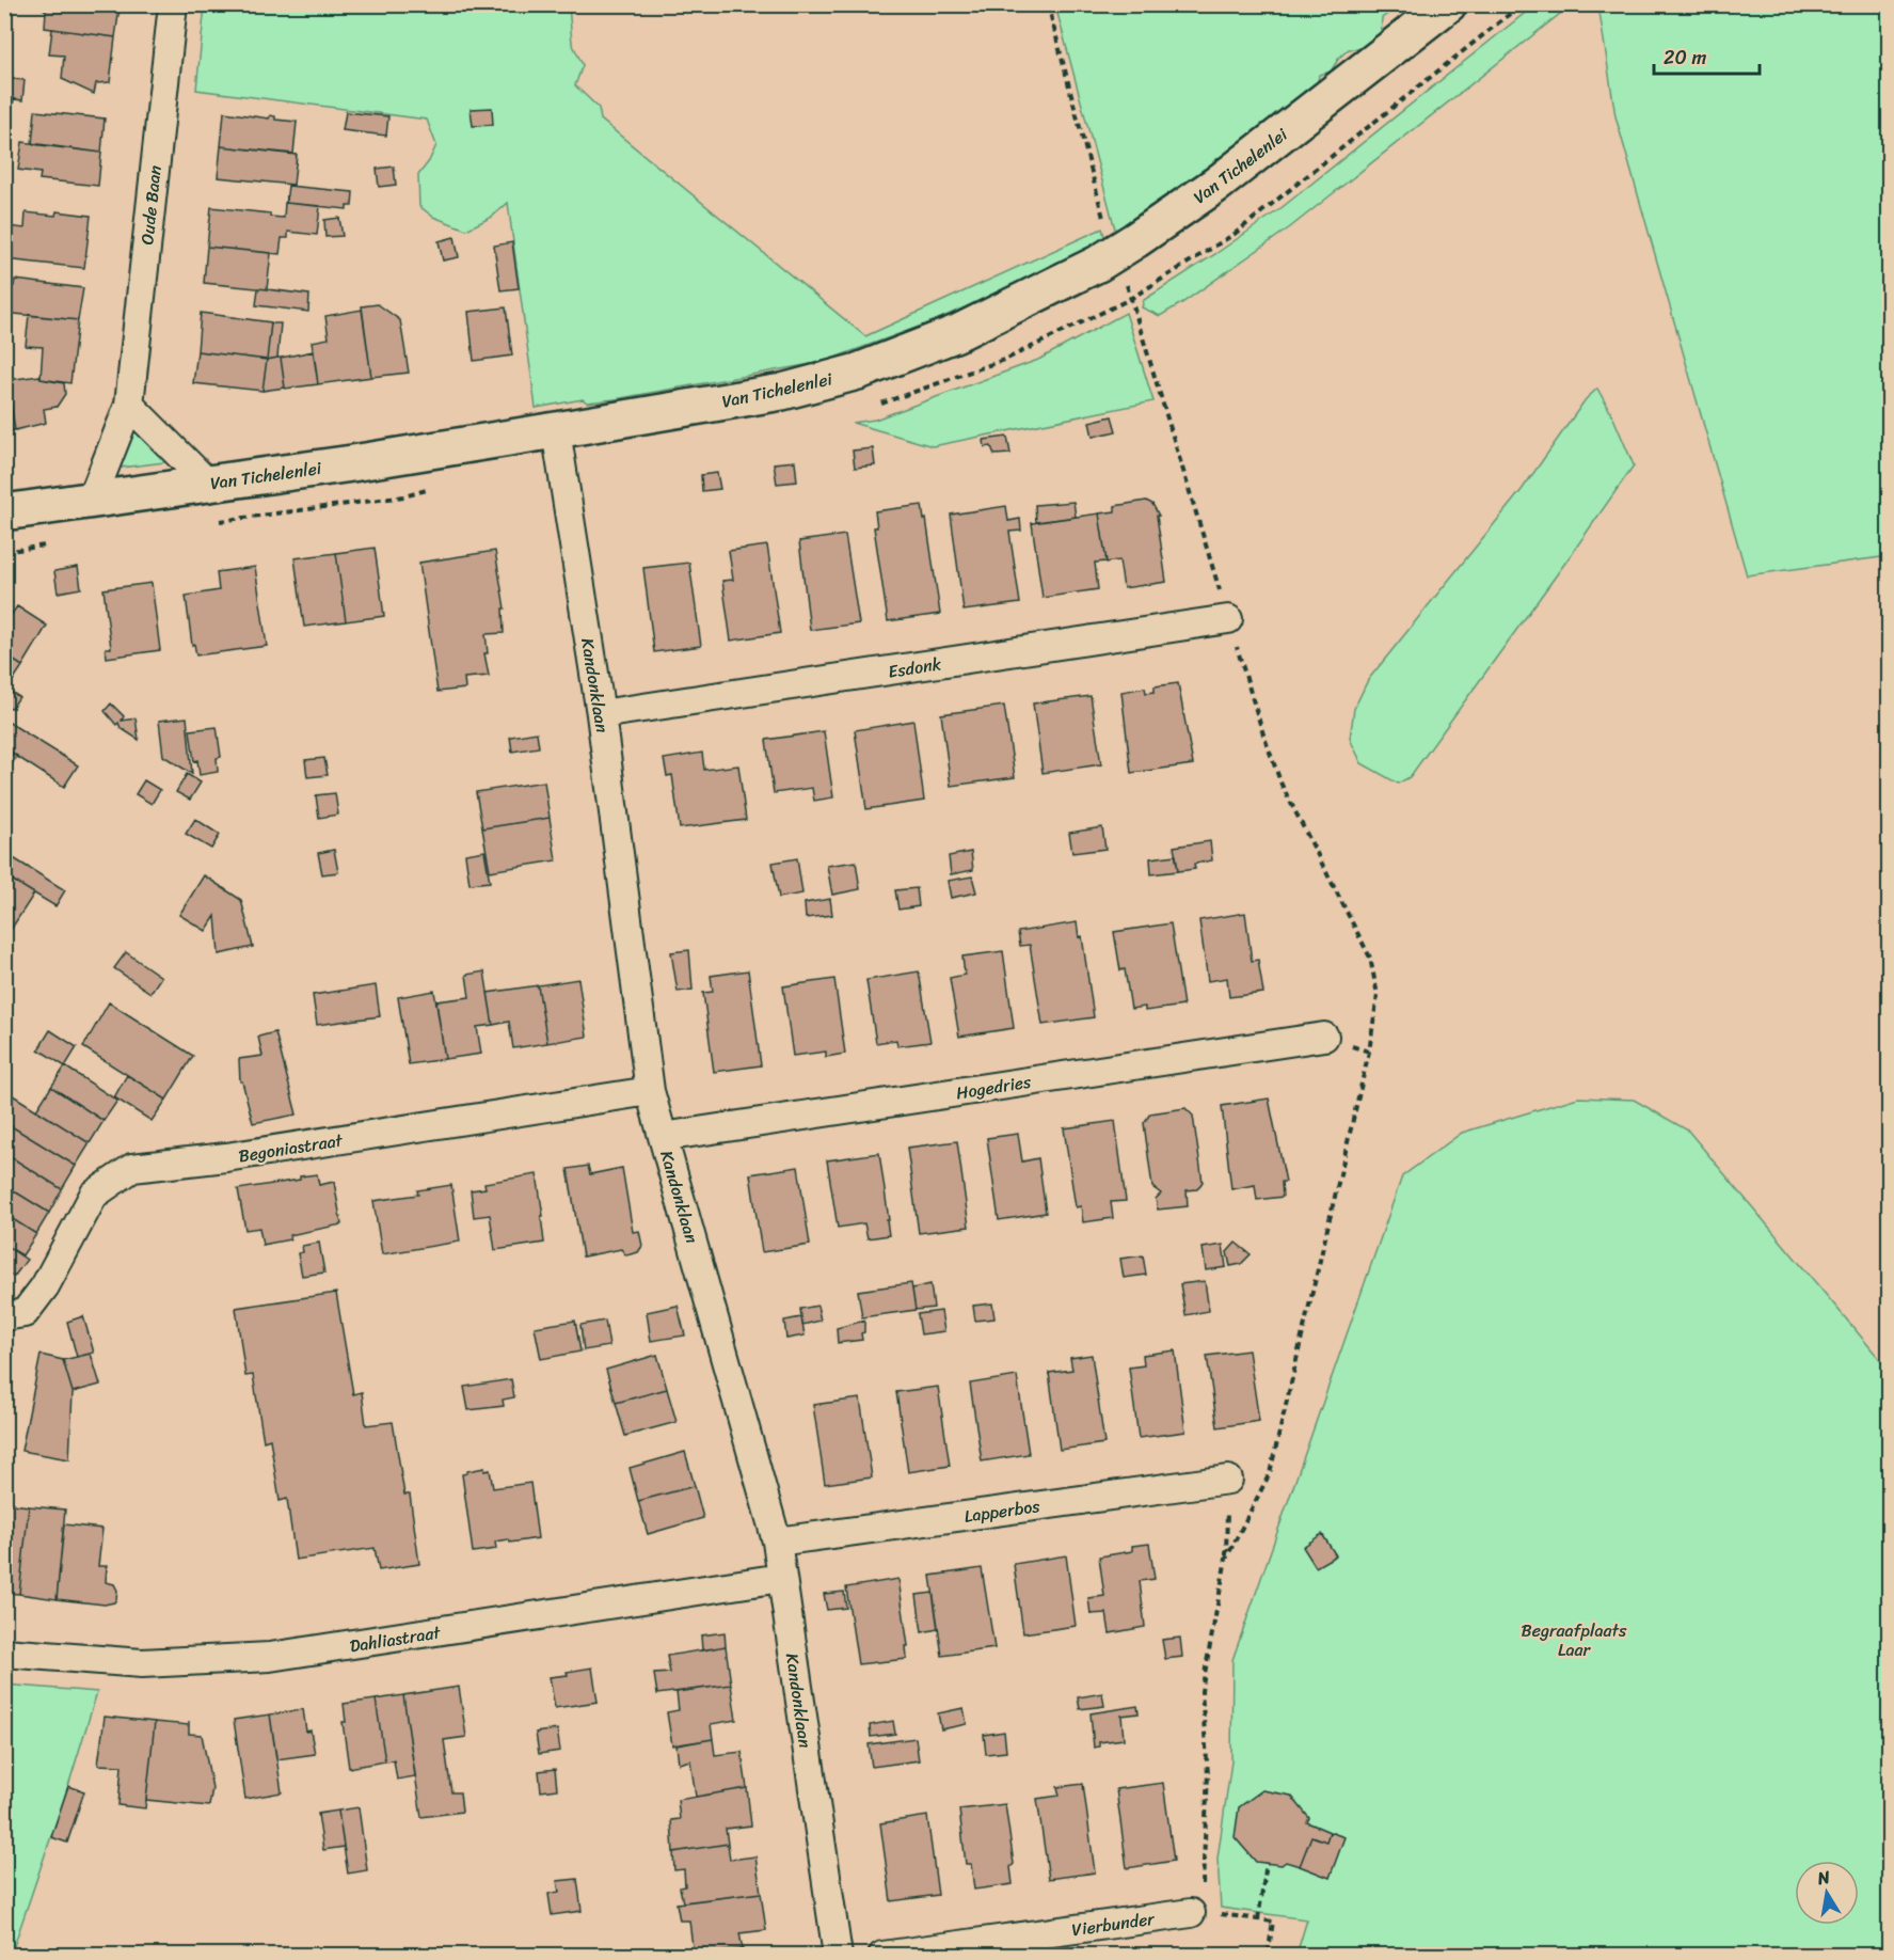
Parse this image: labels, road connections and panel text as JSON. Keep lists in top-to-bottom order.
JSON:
{
  "streets": {
    "street": [
      "Van Tichelenlei",
      "Oude Baan",
      "Esdonk",
      "Kandonklaan",
      "Hogedries",
      "Begoniastraat",
      "Lapperbos",
      "Dahliastraat",
      "Vierbunder"
    ]
  },
  "crossings": [
    ["Van Tichelenlei", "Oude Baan"],
    ["Van Tichelenlei", "Kandonklaan"],
    ["Esdonk", "Kandonklaan"],
    ["Kandonklaan", "Hogedries"],
    ["Kandonklaan", "Begoniastraat"],
    ["Kandonklaan", "Lapperbos"],
    ["Kandonklaan", "Dahliastraat"]
  ],
  "parks": ["Begraafplaats Laar"],
  "scale_bar": "20 m",
  "north": "top"
}
